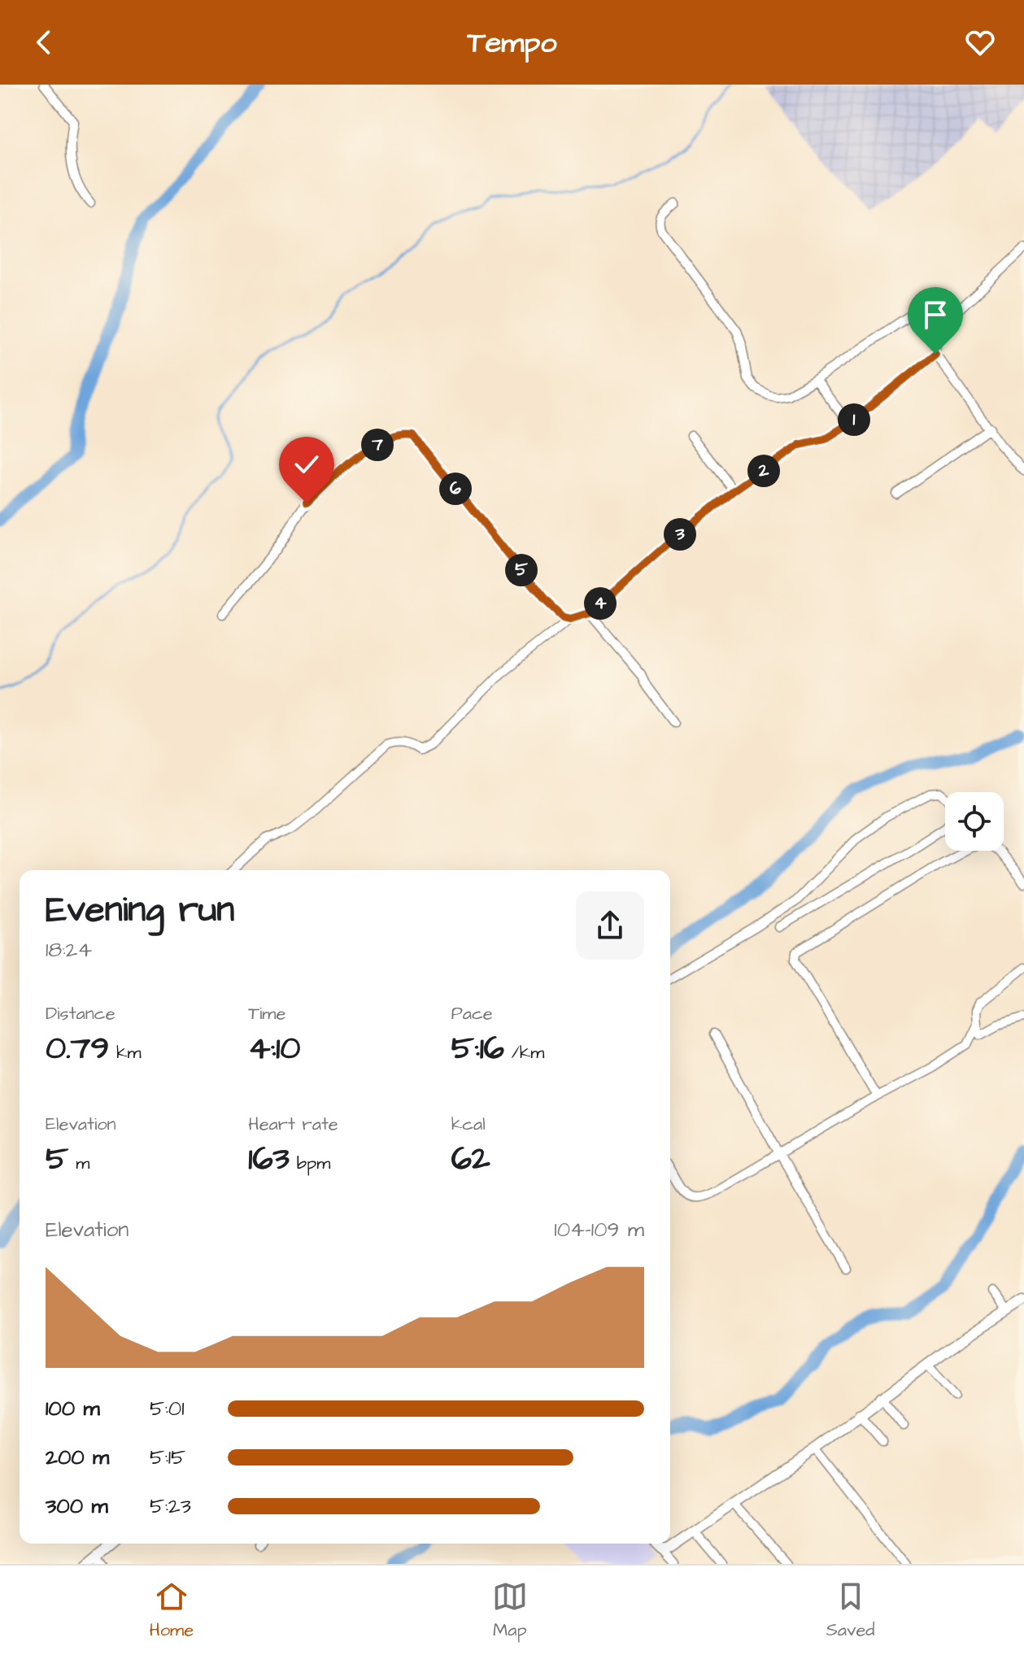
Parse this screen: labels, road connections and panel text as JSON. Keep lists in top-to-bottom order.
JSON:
{
  "page": {
    "header": "Tempo",
    "pins": [
      "1",
      "7",
      "2",
      "6",
      "3",
      "5",
      "4"
    ],
    "heading": ["Evening run", "18:24"],
    "stats": [
      ["Distance", "0.79 km"],
      ["Time", "4:10"],
      ["Pace", "5:16 /km"],
      ["Elevation", "5 m"],
      ["Heart rate", "163 bpm"],
      ["kcal", "62"]
    ],
    "chart": ["Elevation", "104–109 m"],
    "list": [
      {
        "name": "100 m",
        "note": "5:01"
      },
      {
        "name": "200 m",
        "note": "5:15"
      },
      {
        "name": "300 m",
        "note": "5:23"
      }
    ],
    "tabs": ["Home", "Map", "Saved"]
  }
}
